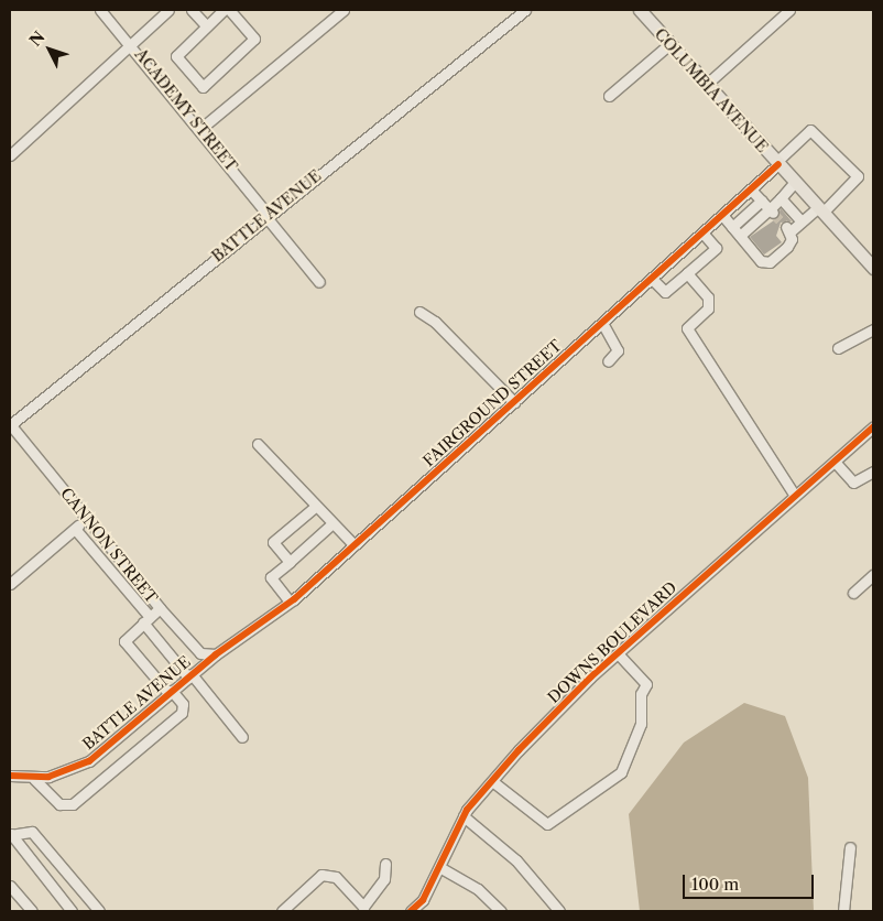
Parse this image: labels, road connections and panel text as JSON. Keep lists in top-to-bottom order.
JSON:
{
  "streets": {
    "main road": ["COLUMBIA AVENUE"],
    "street": [
      "ACADEMY STREET",
      "BATTLE AVENUE",
      "FAIRGROUND STREET",
      "CANNON STREET",
      "DOWNS BOULEVARD"
    ]
  },
  "crossings": [
    ["COLUMBIA AVENUE", "FAIRGROUND STREET"],
    ["ACADEMY STREET", "BATTLE AVENUE"],
    ["BATTLE AVENUE", "FAIRGROUND STREET"],
    ["BATTLE AVENUE", "CANNON STREET"],
    ["FAIRGROUND STREET", "CANNON STREET"]
  ],
  "scale_bar": "100 m",
  "north": "top left"
}
